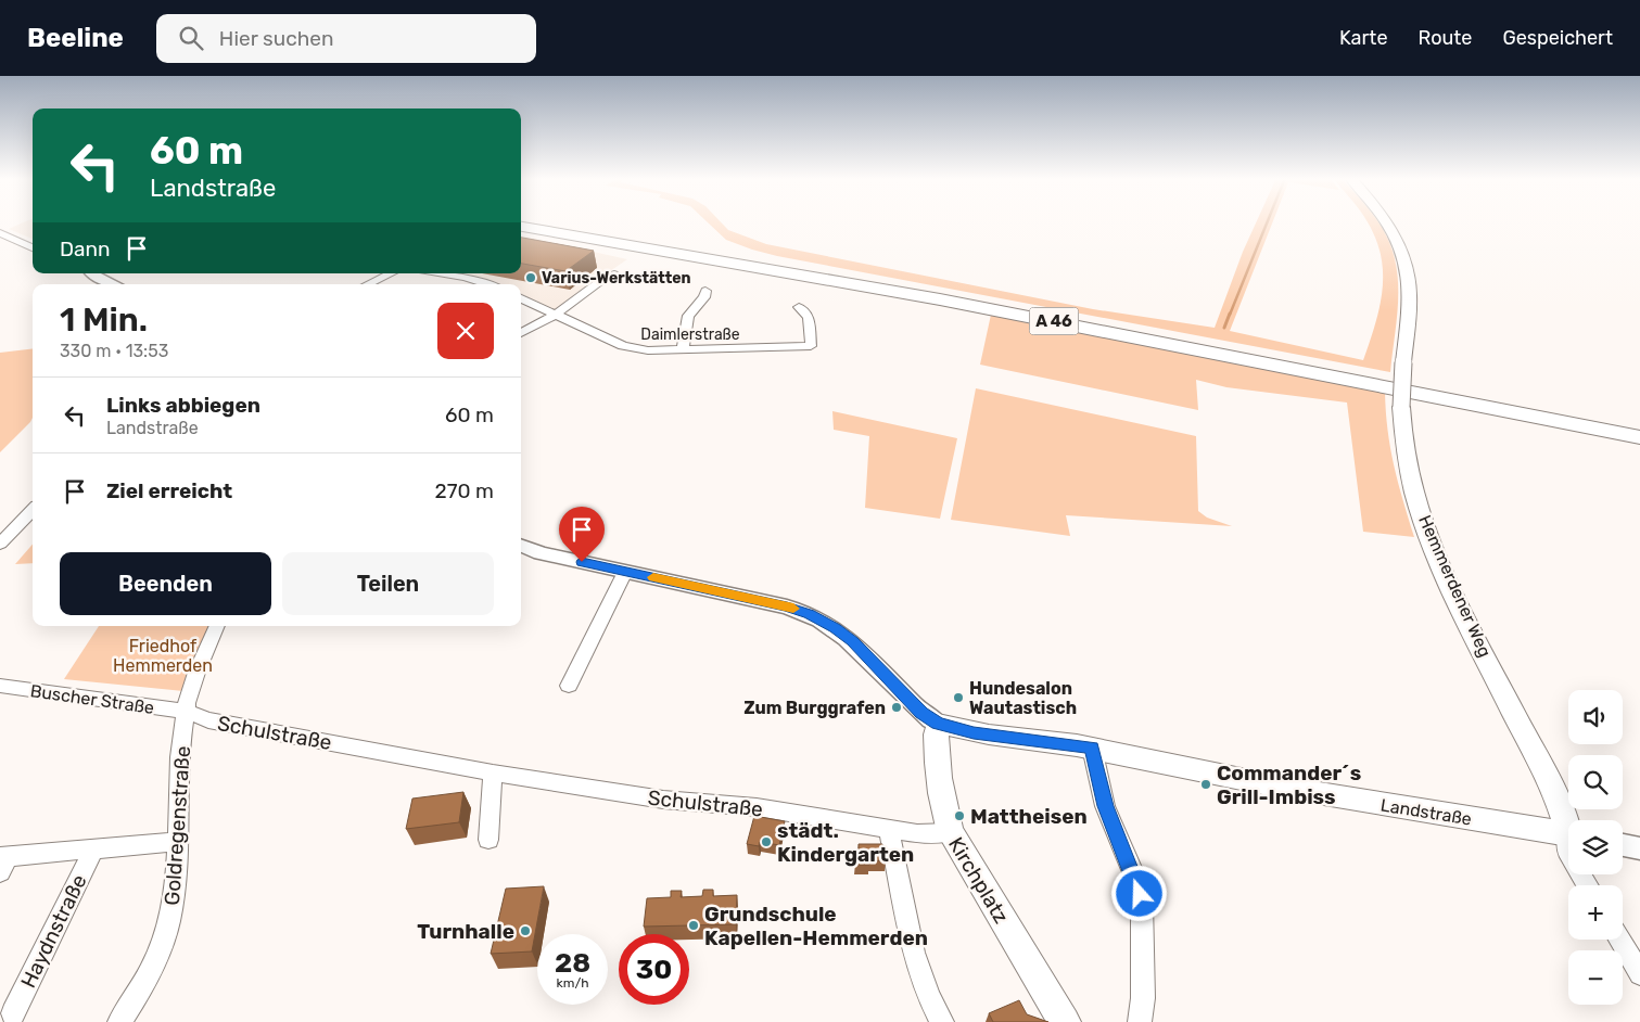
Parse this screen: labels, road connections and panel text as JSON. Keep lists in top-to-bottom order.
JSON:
{
  "streets": {
    "highway": ["A 46"],
    "main road": ["Hemmerdener Weg", "Landstraße", "Kirchplatz"],
    "street": [
      "Daimlerstraße",
      "Buscher Straße",
      "Schulstraße",
      "Goldregenstraße",
      "Haydnstraße"
    ]
  },
  "crossings": [
    ["Buscher Straße", "Schulstraße"],
    ["Buscher Straße", "Goldregenstraße"],
    ["Schulstraße", "Goldregenstraße"],
    ["Schulstraße", "Kirchplatz"],
    ["Landstraße", "Kirchplatz"]
  ],
  "parks": ["Friedhof Hemmerden"],
  "places": [
    "Varius-Werkstätten",
    "Hundesalon Wautastisch",
    "Zum Burggrafen",
    "Commander´s Grill-Imbiss",
    "Mattheisen",
    "städt. Kindergarten",
    "Grundschule Kapellen-Hemmerden",
    "Turnhalle"
  ],
  "page": {
    "header": "Beeline",
    "search": "Hier suchen",
    "nav": ["Karte", "Route", "Gespeichert"],
    "turn": ["60 m", "Landstraße"],
    "then": "Dann",
    "heading": ["1 Min.", "330 m · 13:53"],
    "list": [
      {
        "name": "Links abbiegen",
        "note": "Landstraße",
        "value": "60 m"
      },
      {
        "name": "Ziel erreicht",
        "value": "270 m"
      }
    ],
    "buttons": ["Beenden", "Teilen"],
    "map_buttons": ["+", "−"],
    "speed": "28 km/h",
    "limit": "30"
  }
}
